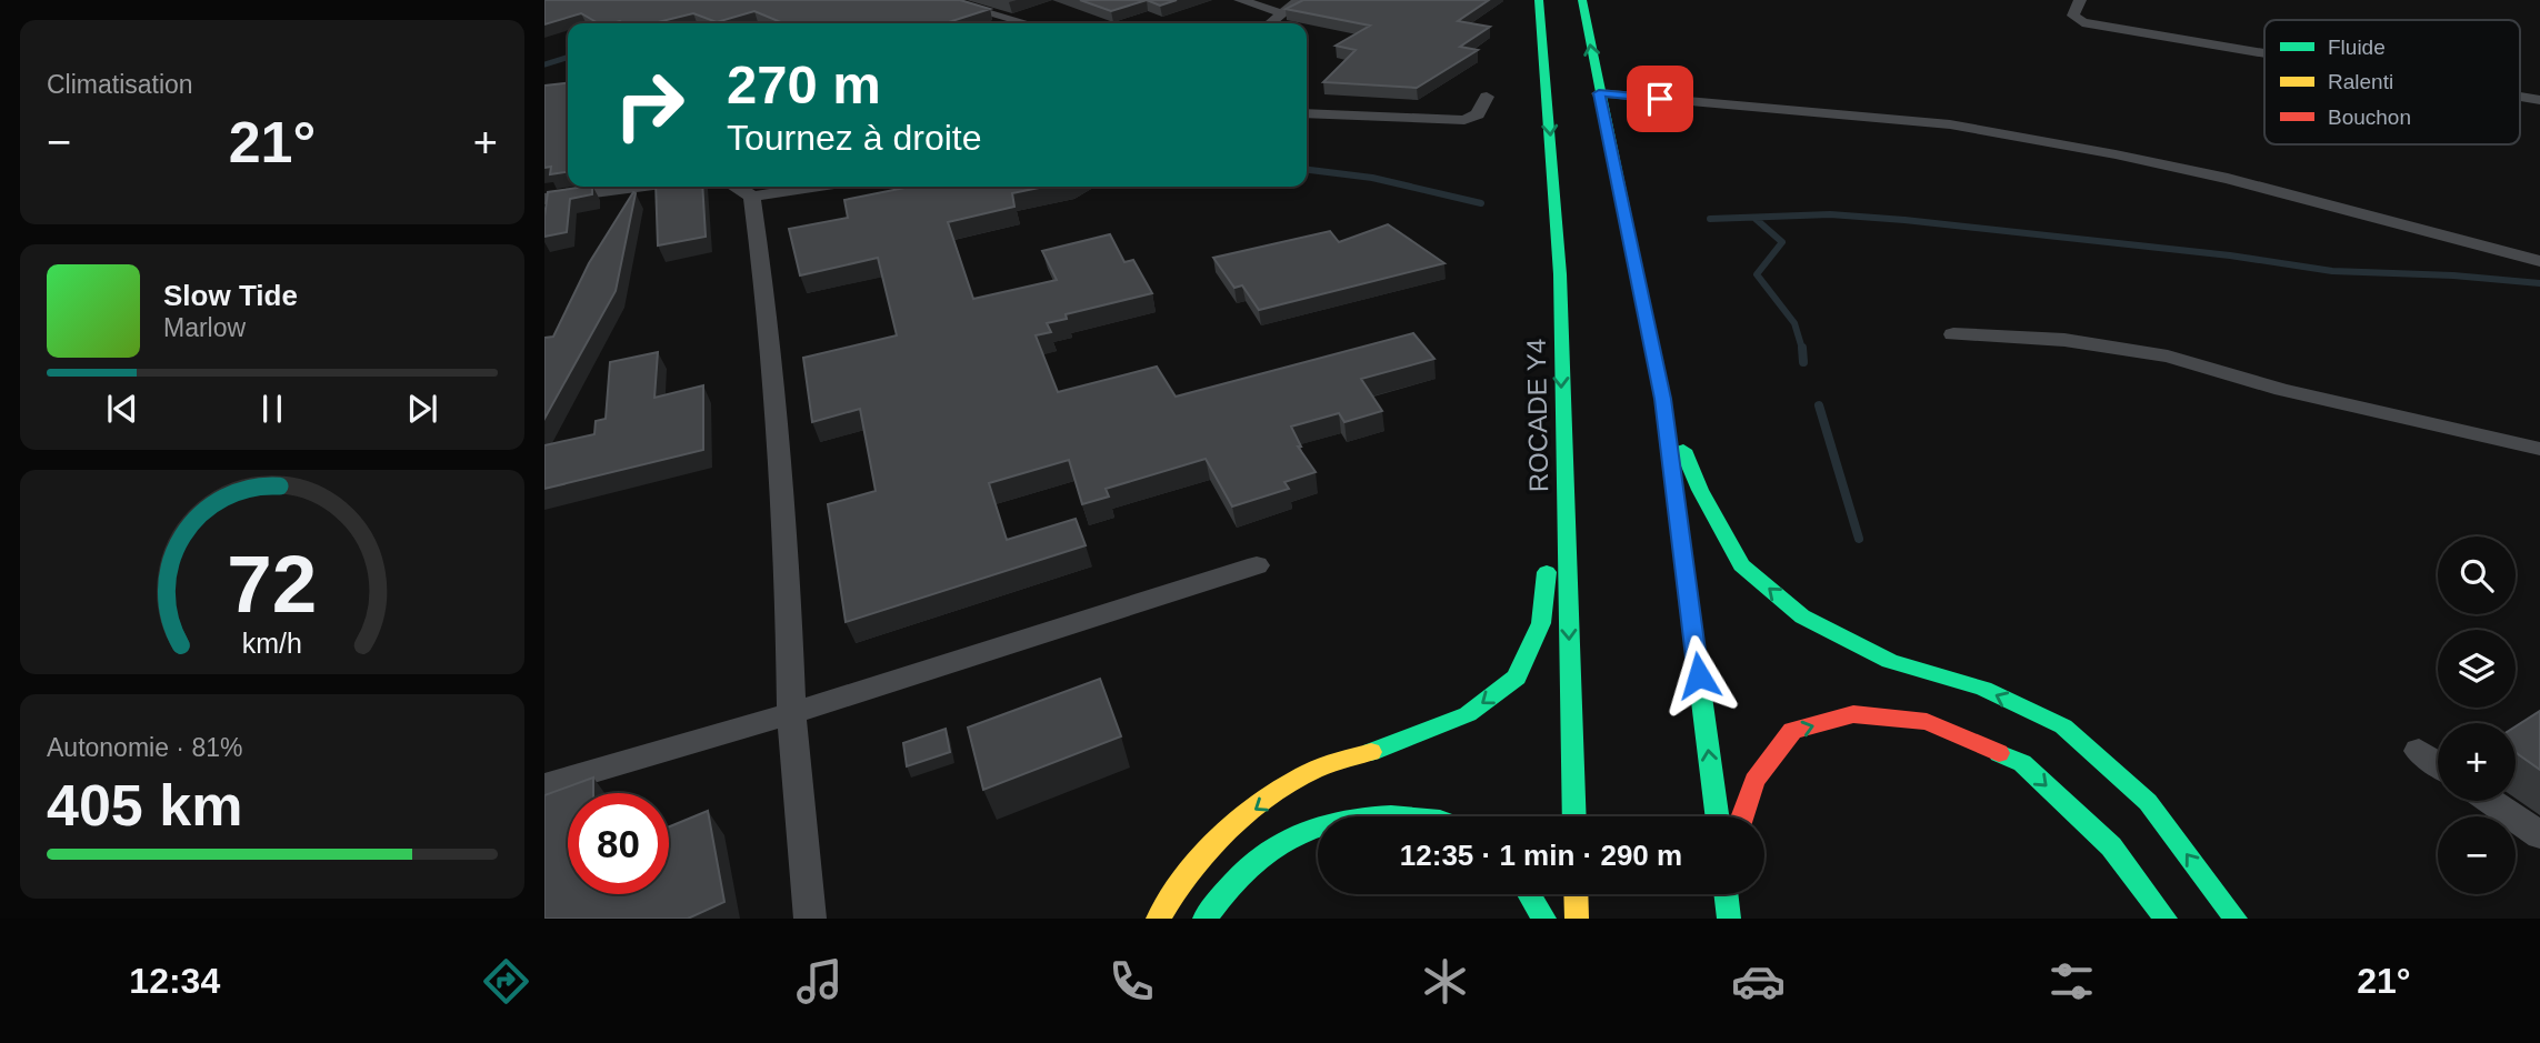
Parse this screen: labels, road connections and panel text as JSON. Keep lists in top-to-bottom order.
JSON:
{
  "streets": {
    "highway": ["ROCADE Y4"]
  },
  "legend": ["Fluide", "Ralenti", "Bouchon"],
  "page": {
    "tile": [
      "Climatisation",
      ["Autonomie · 81%", "405 km"]
    ],
    "turn": ["270 m", "Tournez à droite"],
    "heat": ["−", "21°", "+"],
    "song": ["Slow Tide", "Marlow"],
    "map_buttons": ["+", "−"],
    "limit": "80",
    "trip": "12:35 · 1 min · 290 m",
    "tabs": ["12:34", "21°"],
    "gauge": ["72", "km/h"]
  }
}
